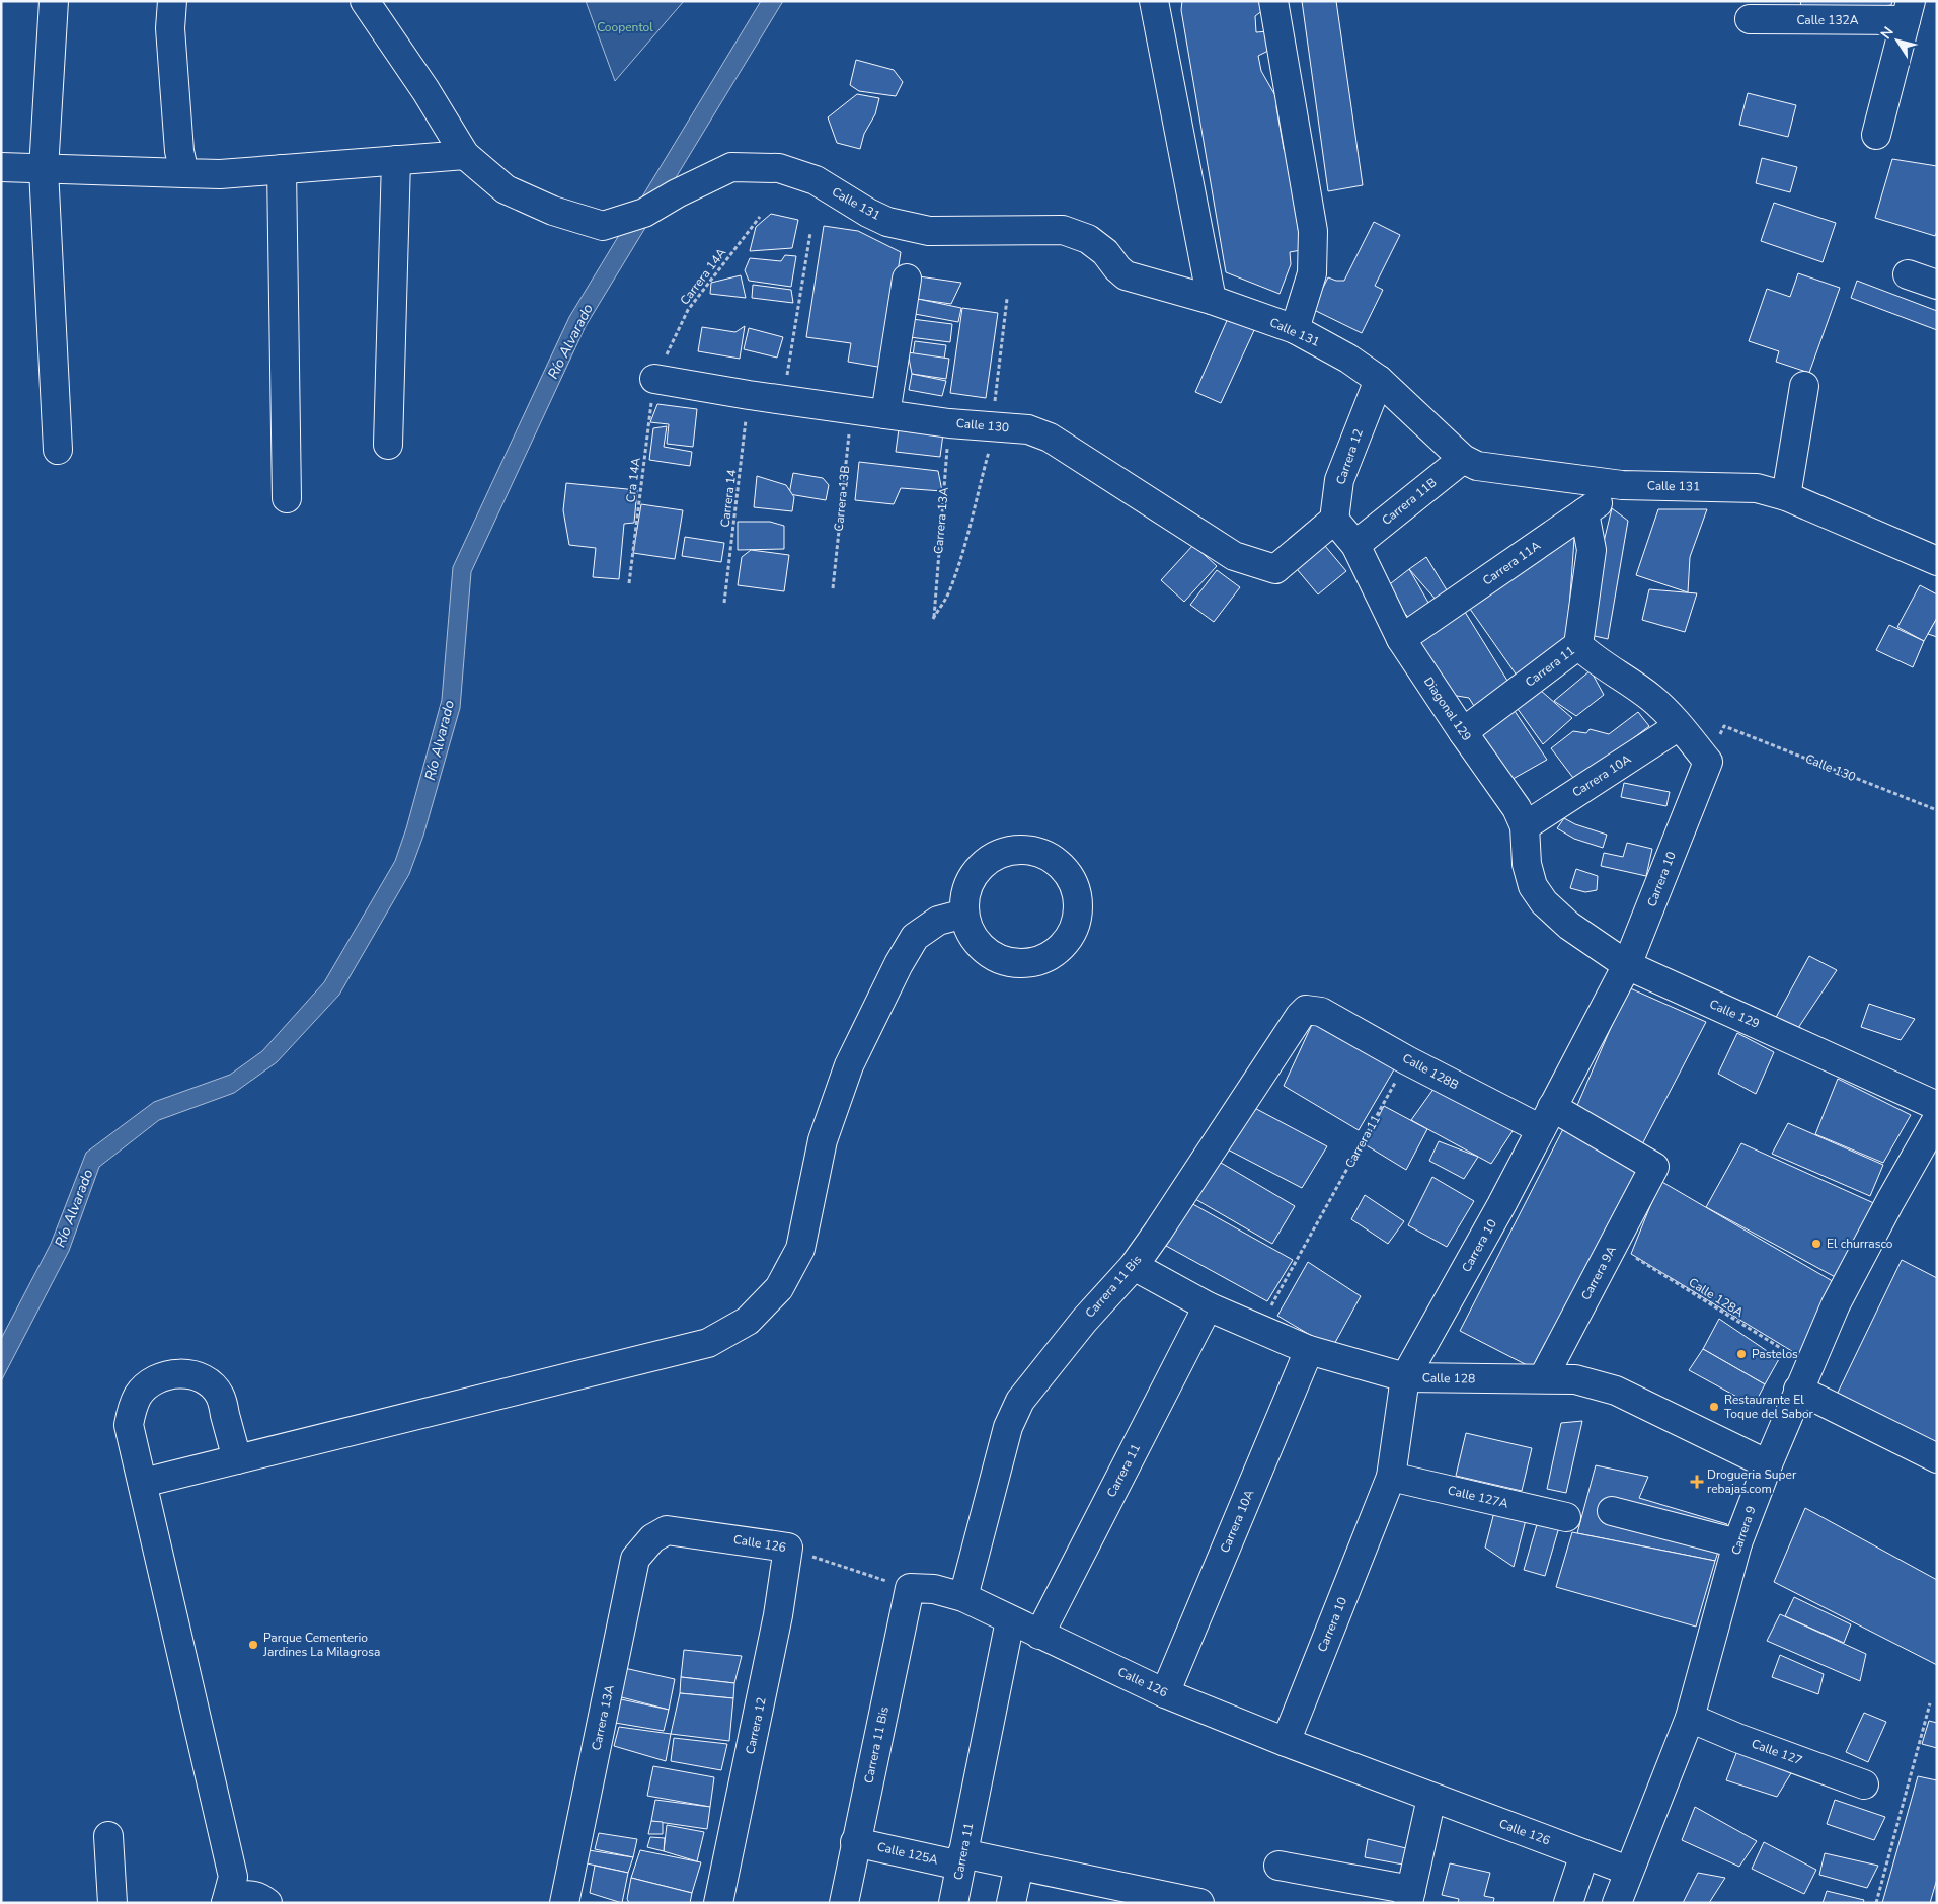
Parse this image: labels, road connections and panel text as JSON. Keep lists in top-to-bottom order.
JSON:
{
  "streets": {
    "street": [
      "Calle 132A",
      "Calle 131",
      "Calle 130",
      "Carrera 12",
      "Carrera 11B",
      "Carrera 13A",
      "Carrera 11A",
      "Carrera 11",
      "Diagonal 129",
      "Carrera 10A",
      "Carrera 10",
      "Calle 129",
      "Calle 128B",
      "Carrera 9A",
      "Carrera 11 Bis",
      "Calle 128",
      "Calle 127A",
      "Carrera 9",
      "Calle 126",
      "Calle 127",
      "Calle 125A"
    ],
    "path": [
      "Carrera 14A",
      "Cra 14A",
      "Carrera 14",
      "Carrera 13B",
      "Calle 128A"
    ]
  },
  "crossings": [
    ["Calle 131", "Carrera 12"],
    ["Calle 131", "Carrera 11B"],
    ["Calle 131", "Carrera 11A"],
    ["Carrera 14A", "Calle 130"],
    ["Carrera 14A", "Cra 14A"],
    ["Calle 130", "Carrera 12"],
    ["Calle 130", "Cra 14A"],
    ["Calle 130", "Carrera 14"],
    ["Calle 130", "Carrera 13B"],
    ["Calle 130", "Carrera 13A"],
    ["Calle 130", "Diagonal 129"],
    ["Carrera 12", "Diagonal 129"],
    ["Carrera 12", "Calle 126"],
    ["Carrera 11B", "Diagonal 129"],
    ["Carrera 13A", "Calle 126"],
    ["Carrera 11A", "Carrera 11"],
    ["Carrera 11A", "Diagonal 129"],
    ["Carrera 11", "Diagonal 129"],
    ["Carrera 11", "Calle 128B"],
    ["Carrera 11", "Calle 128"],
    ["Carrera 11", "Calle 126"],
    ["Carrera 11", "Calle 125A"],
    ["Diagonal 129", "Carrera 10A"],
    ["Diagonal 129", "Calle 129"],
    ["Carrera 10A", "Carrera 10"],
    ["Carrera 10A", "Calle 128"],
    ["Carrera 10A", "Calle 126"],
    ["Carrera 10", "Calle 129"],
    ["Carrera 10", "Calle 128B"],
    ["Carrera 10", "Calle 128"],
    ["Carrera 10", "Calle 127A"],
    ["Carrera 10", "Calle 126"],
    ["Calle 128B", "Carrera 9A"],
    ["Calle 128B", "Carrera 11 Bis"],
    ["Carrera 9A", "Calle 128A"],
    ["Carrera 9A", "Calle 128"],
    ["Carrera 11 Bis", "Calle 128"],
    ["Carrera 11 Bis", "Calle 126"],
    ["Carrera 11 Bis", "Calle 125A"],
    ["Calle 128A", "Carrera 9"],
    ["Calle 128", "Carrera 9"],
    ["Carrera 9", "Calle 126"],
    ["Carrera 9", "Calle 127"]
  ],
  "water": ["Río Alvarado"],
  "parks": ["Coopentol"],
  "places": {
    "other": [
      "El churrasco",
      "Pastelos",
      "Restaurante El Toque del Sabor",
      "Parque Cementerio Jardines La Milagrosa"
    ],
    "health": ["Drogueria Super rebajas.com"]
  },
  "north": "top left"
}
